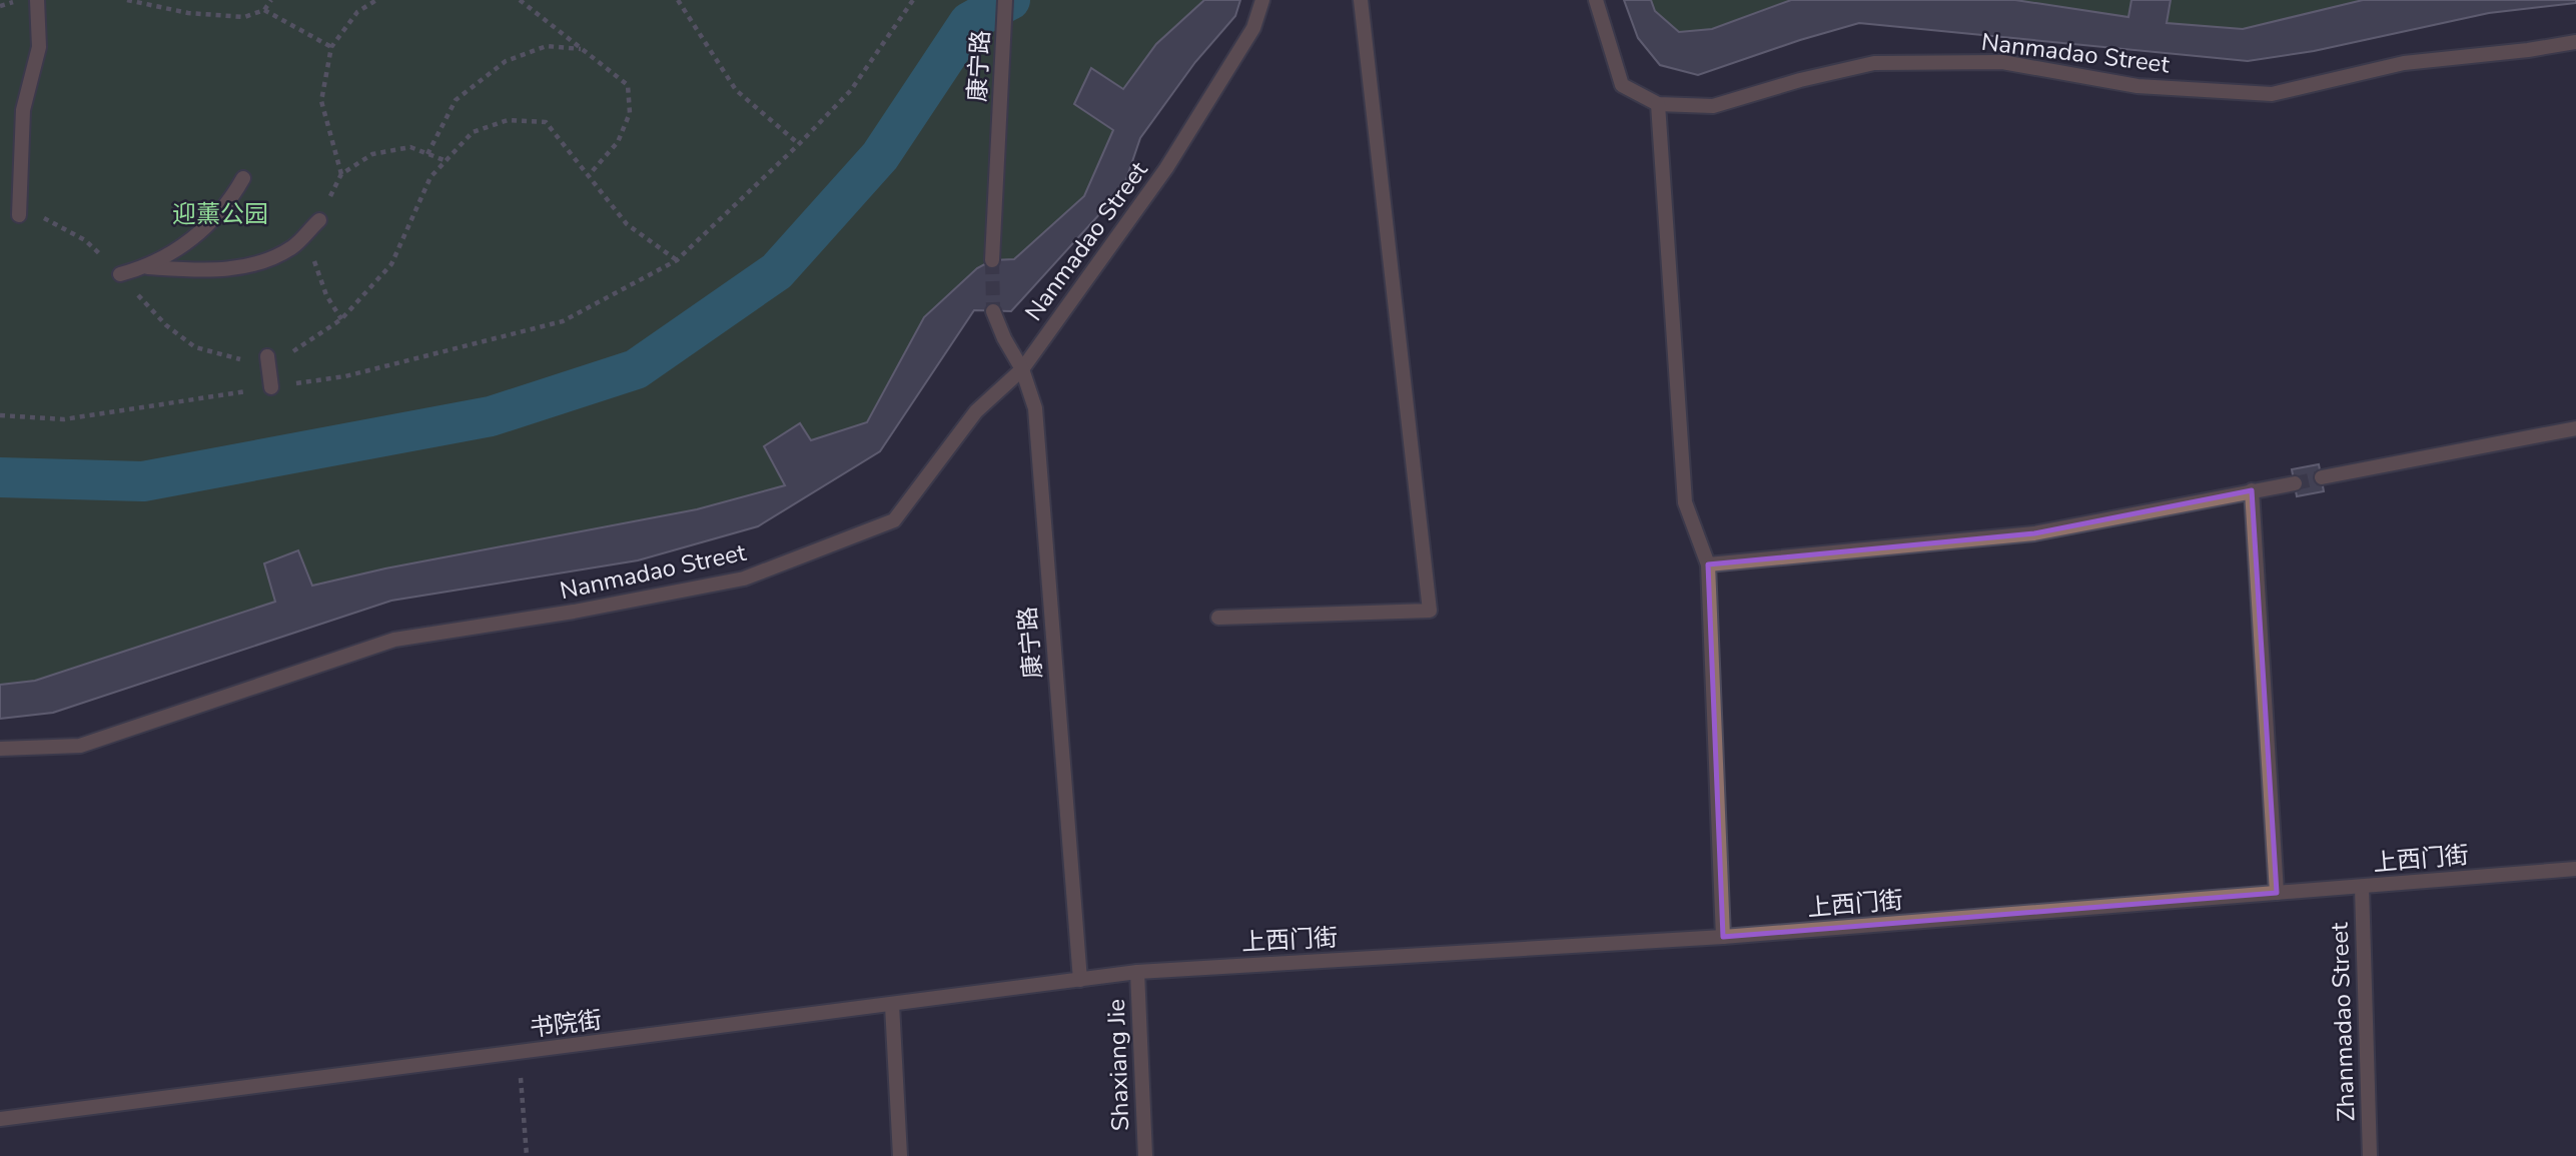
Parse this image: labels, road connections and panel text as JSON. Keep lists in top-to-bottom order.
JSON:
{
  "streets": {
    "street": [
      "Nanmadao Street",
      "康宁路",
      "上西门街",
      "Zhanmadao Street",
      "书院街",
      "Shaxiang Jie"
    ]
  },
  "crossings": [
    ["Nanmadao Street", "康宁路"],
    ["康宁路", "书院街"],
    ["上西门街", "Zhanmadao Street"],
    ["上西门街", "书院街"],
    ["上西门街", "Shaxiang Jie"],
    ["书院街", "Shaxiang Jie"]
  ],
  "parks": ["迎薰公园"]
}
